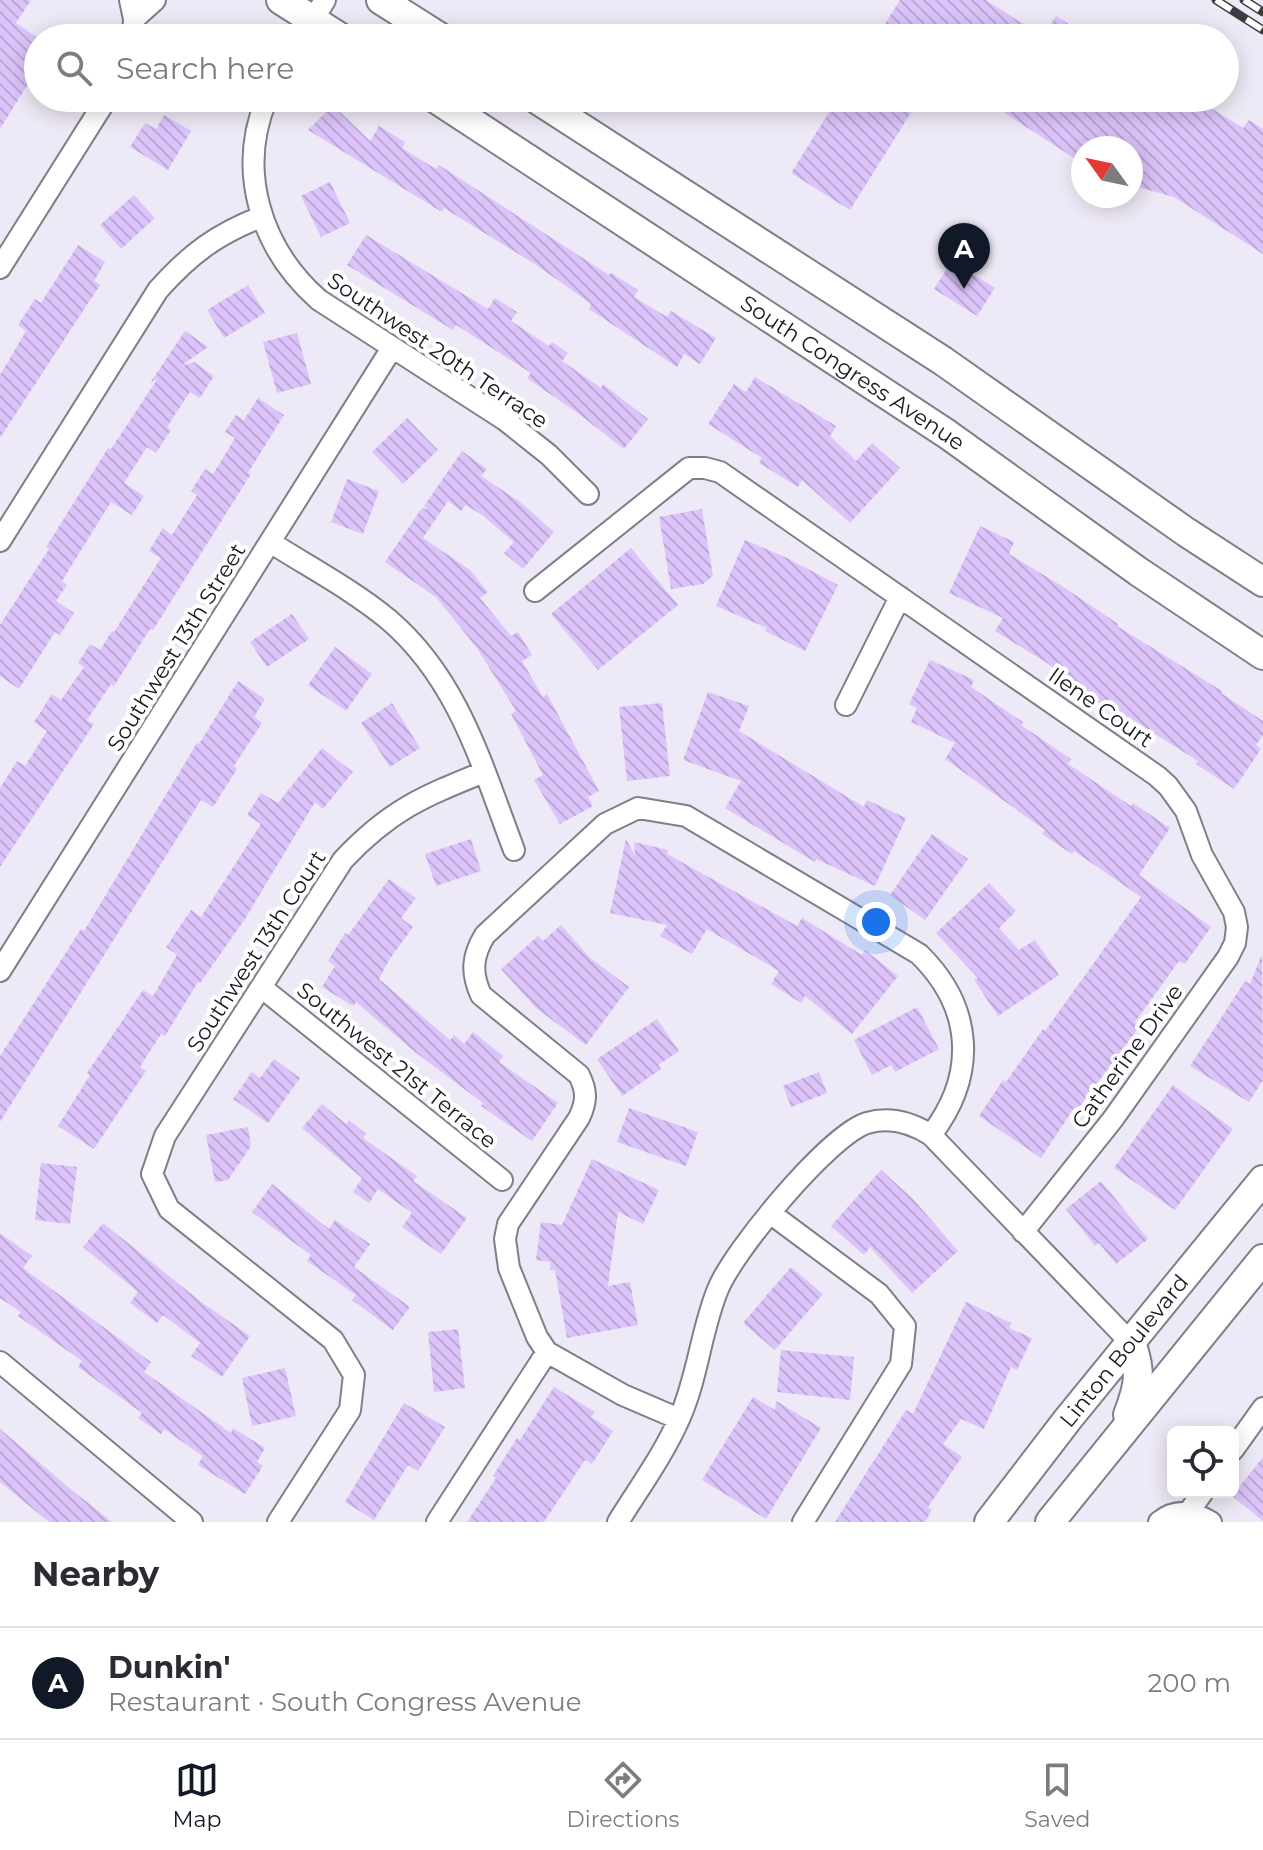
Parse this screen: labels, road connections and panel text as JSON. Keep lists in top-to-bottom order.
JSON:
{
  "streets": {
    "main road": ["South Congress Avenue", "Linton Boulevard"],
    "street": [
      "Southwest 20th Terrace",
      "Southwest 13th Street",
      "Ilene Court",
      "Southwest 13th Court",
      "Catherine Drive",
      "Southwest 21st Terrace"
    ]
  },
  "crossings": [
    ["Southwest 20th Terrace", "Southwest 13th Street"],
    ["Ilene Court", "Catherine Drive"],
    ["Southwest 13th Court", "Southwest 21st Terrace"]
  ],
  "north": "top left",
  "page": {
    "search": "Search here",
    "pins": "A",
    "heading": "Nearby",
    "list": [
      {
        "mark": "A",
        "name": "Dunkin'",
        "note": "Restaurant · South Congress Avenue",
        "value": "200 m"
      }
    ],
    "nav": ["Map", "Directions", "Saved"]
  }
}
